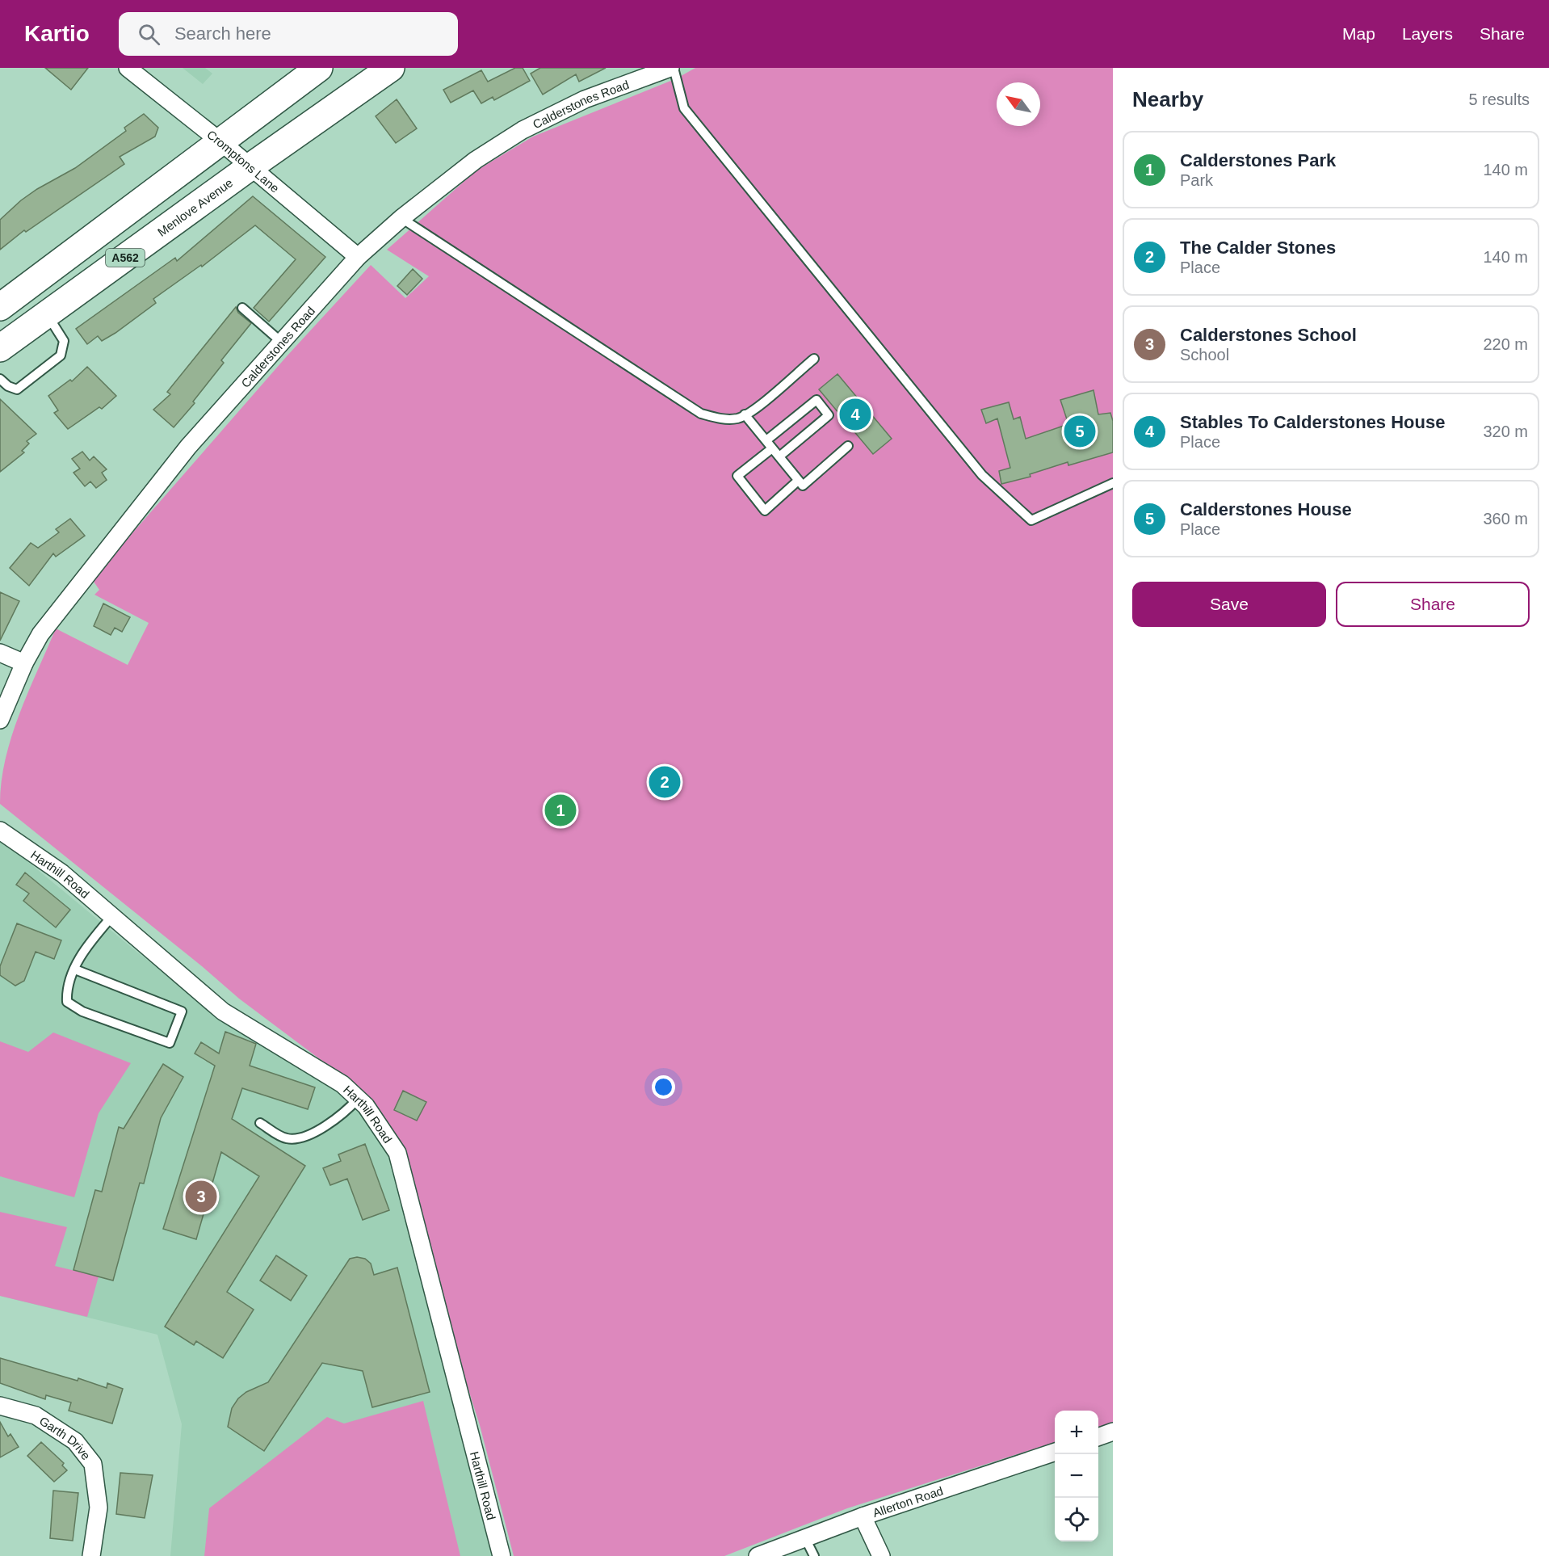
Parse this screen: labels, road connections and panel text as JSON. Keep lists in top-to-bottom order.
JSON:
{
  "streets": {
    "highway": ["Menlove Avenue", "A562"],
    "street": [
      "Calderstones Road",
      "Cromptons Lane",
      "Harthill Road",
      "Garth Drive",
      "Allerton Road"
    ]
  },
  "crossings": [
    ["Calderstones Road", "Cromptons Lane"],
    ["Cromptons Lane", "Menlove Avenue"],
    ["Cromptons Lane", "A562"]
  ],
  "north": "top left",
  "page": {
    "header": "Kartio",
    "search": "Search here",
    "nav": ["Map", "Layers", "Share"],
    "heading": ["Nearby", "5 results"],
    "list": [
      {
        "mark": "1",
        "name": "Calderstones Park",
        "note": "Park",
        "value": "140 m"
      },
      {
        "mark": "2",
        "name": "The Calder Stones",
        "note": "Place",
        "value": "140 m"
      },
      {
        "mark": "3",
        "name": "Calderstones School",
        "note": "School",
        "value": "220 m"
      },
      {
        "mark": "4",
        "name": "Stables To Calderstones House",
        "note": "Place",
        "value": "320 m"
      },
      {
        "mark": "5",
        "name": "Calderstones House",
        "note": "Place",
        "value": "360 m"
      }
    ],
    "pins": [
      "4",
      "5",
      "2",
      "1",
      "3"
    ],
    "buttons": ["Save", "Share"],
    "map_buttons": ["+", "−"]
  }
}
